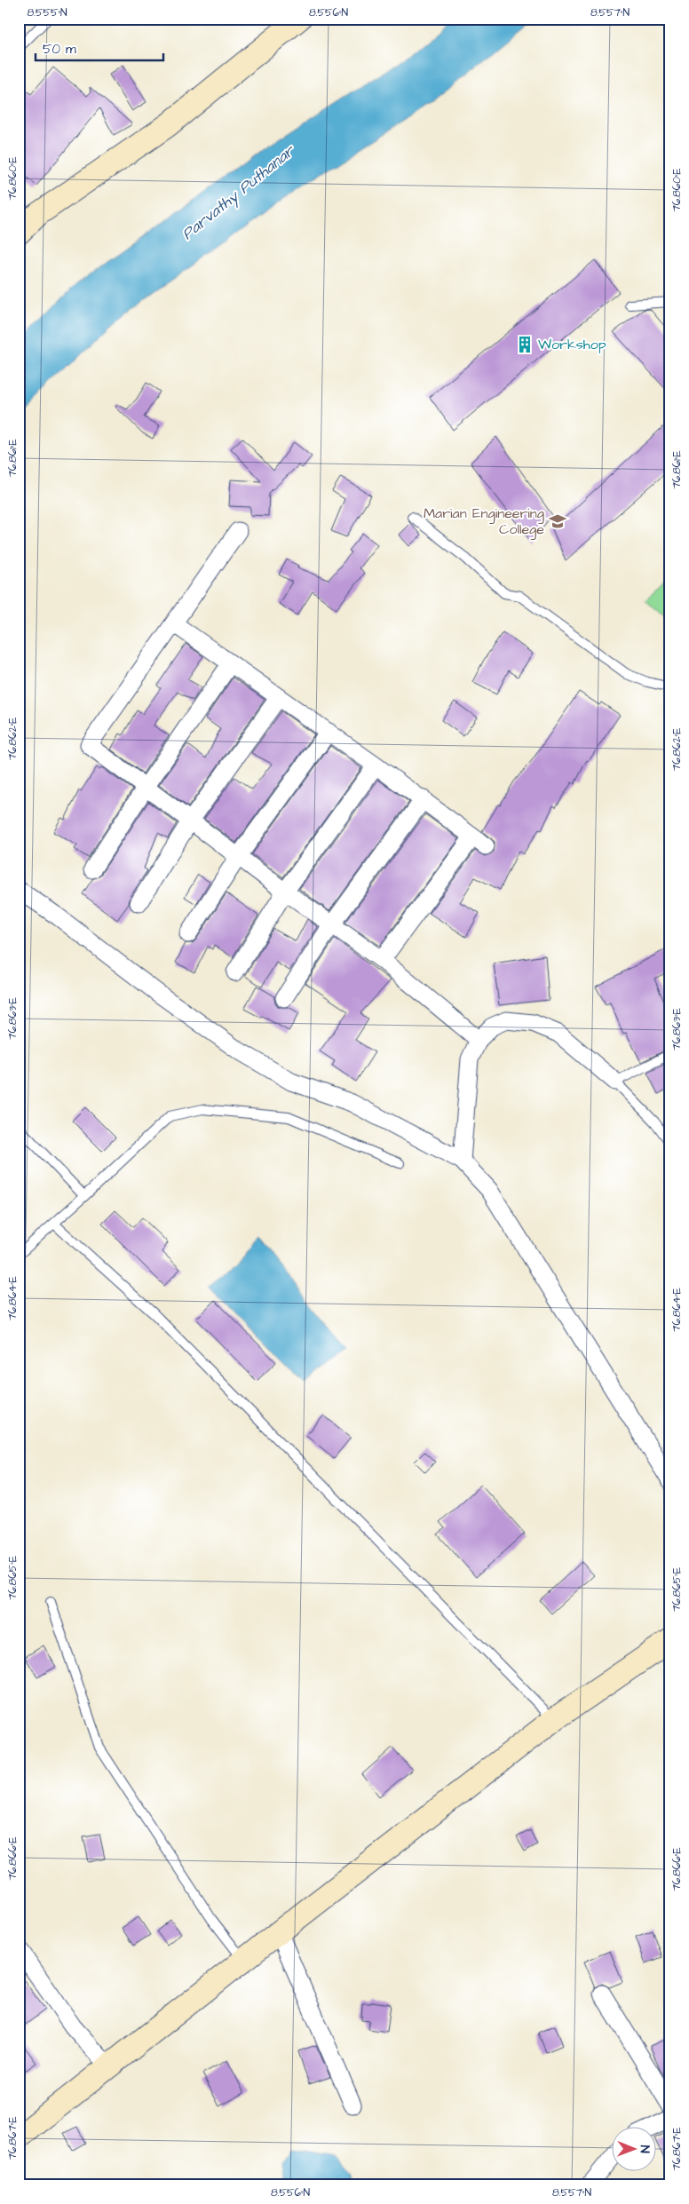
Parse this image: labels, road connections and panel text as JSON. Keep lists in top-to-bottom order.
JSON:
{
  "water": ["Parvathy Puthanar"],
  "places": {
    "building": ["Workshop"],
    "school or university": ["Marian Engineering College"]
  },
  "scale_bar": "50 m",
  "north": "right",
  "coordinates": [
    "8.555°N",
    "8.556°N",
    "8.557°N",
    "76.860°E",
    "76.861°E",
    "76.862°E",
    "76.863°E",
    "76.864°E",
    "76.865°E",
    "76.866°E",
    "76.867°E"
  ]
}
